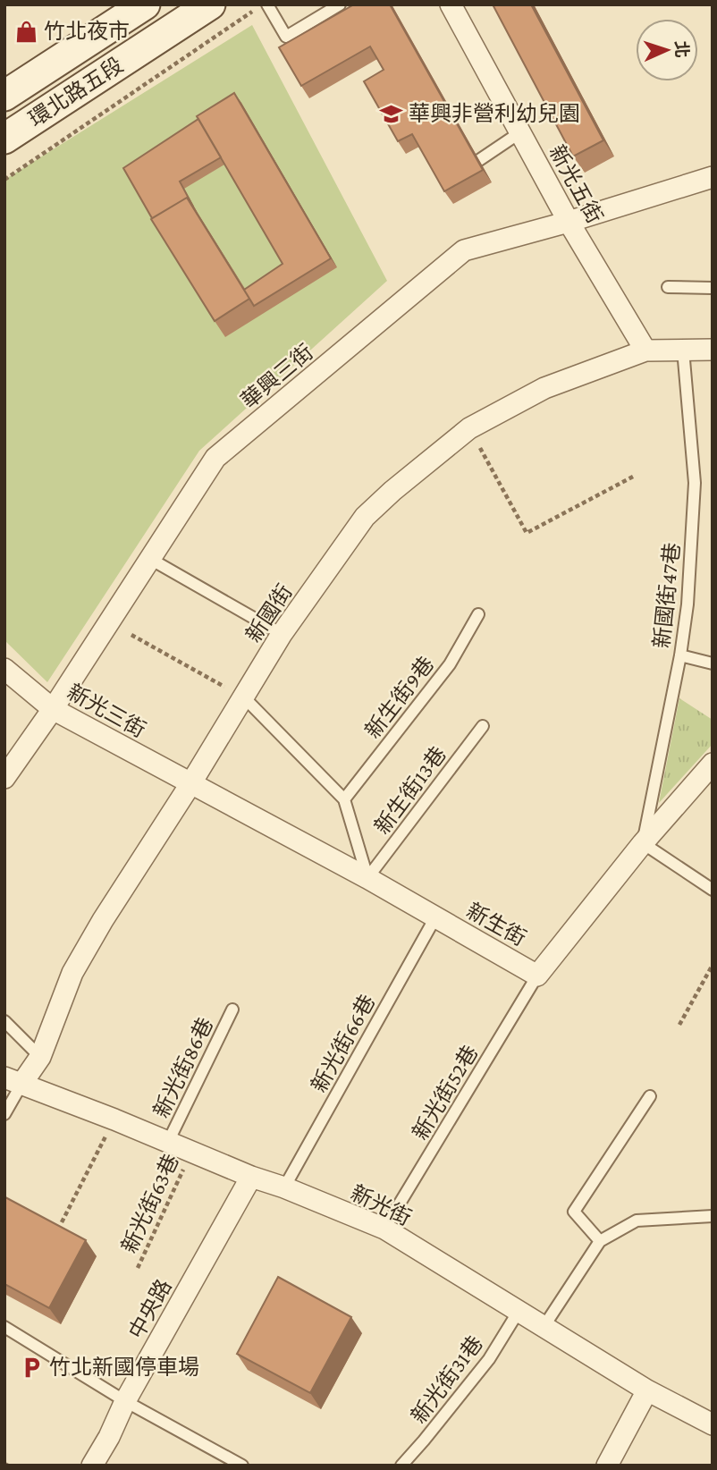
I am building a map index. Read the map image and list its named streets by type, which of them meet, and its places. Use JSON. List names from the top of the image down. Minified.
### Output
{"streets":{"street":["環北路五段","新光五街","華興三街","新國街","新光三街","新生街","新光街","中央路"],"lane":["新國街47巷","新生街9巷","新生街13巷","新光街66巷","新光街86巷","新光街52巷","新光街31巷"],"path":["新光街63巷"]},"crossings":[["新光五街","華興三街"],["新光五街","新國街"],["華興三街","新光三街"],["新國街47巷","新國街"],["新國街47巷","新生街"],["新國街","新光三街"],["新國街","新生街"],["新國街","新光街"],["新光三街","新生街"],["新生街13巷","新生街"],["新生街","新光街66巷"],["新生街","新光街52巷"],["新光街66巷","新光街"],["新光街86巷","新光街"],["新光街52巷","新光街"],["新光街63巷","新光街"],["新光街","中央路"],["新光街","新光街31巷"]],"places":{"shop":["竹北夜市"],"school or university":["華興非營利幼兒園"],"parking":["竹北新國停車場"]},"north":"right"}
